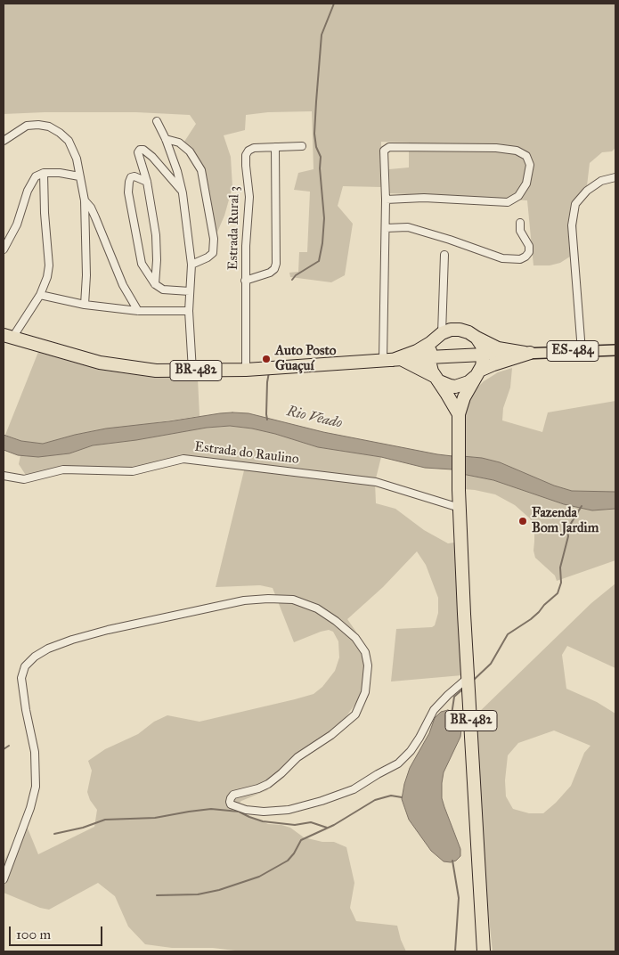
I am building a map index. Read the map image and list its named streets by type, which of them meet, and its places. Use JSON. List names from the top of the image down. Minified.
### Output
{"streets":{"highway":["ES-484","BR-482"],"street":["Estrada Rural 3","Estrada do Raulino"]},"crossings":[["Estrada Rural 3","BR-482"],["ES-484","BR-482"],["BR-482","Estrada do Raulino"]],"water":["Rio Veado"],"places":["Auto Posto Guaçuí","Fazenda Bom Jardim"],"scale_bar":"100 m"}
